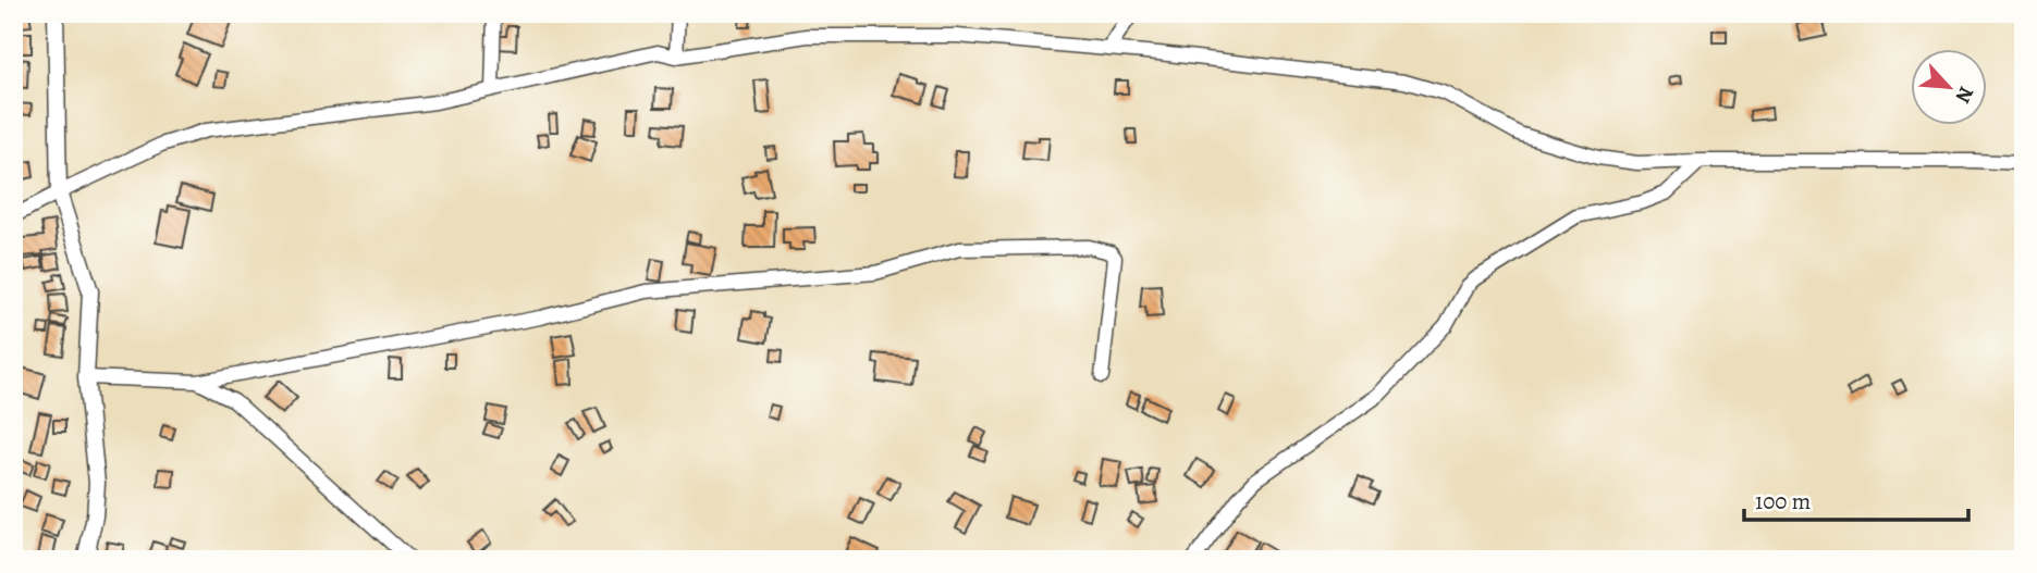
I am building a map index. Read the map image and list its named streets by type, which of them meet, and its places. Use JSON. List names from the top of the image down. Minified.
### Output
{"scale_bar":"100 m","north":"bottom right"}
